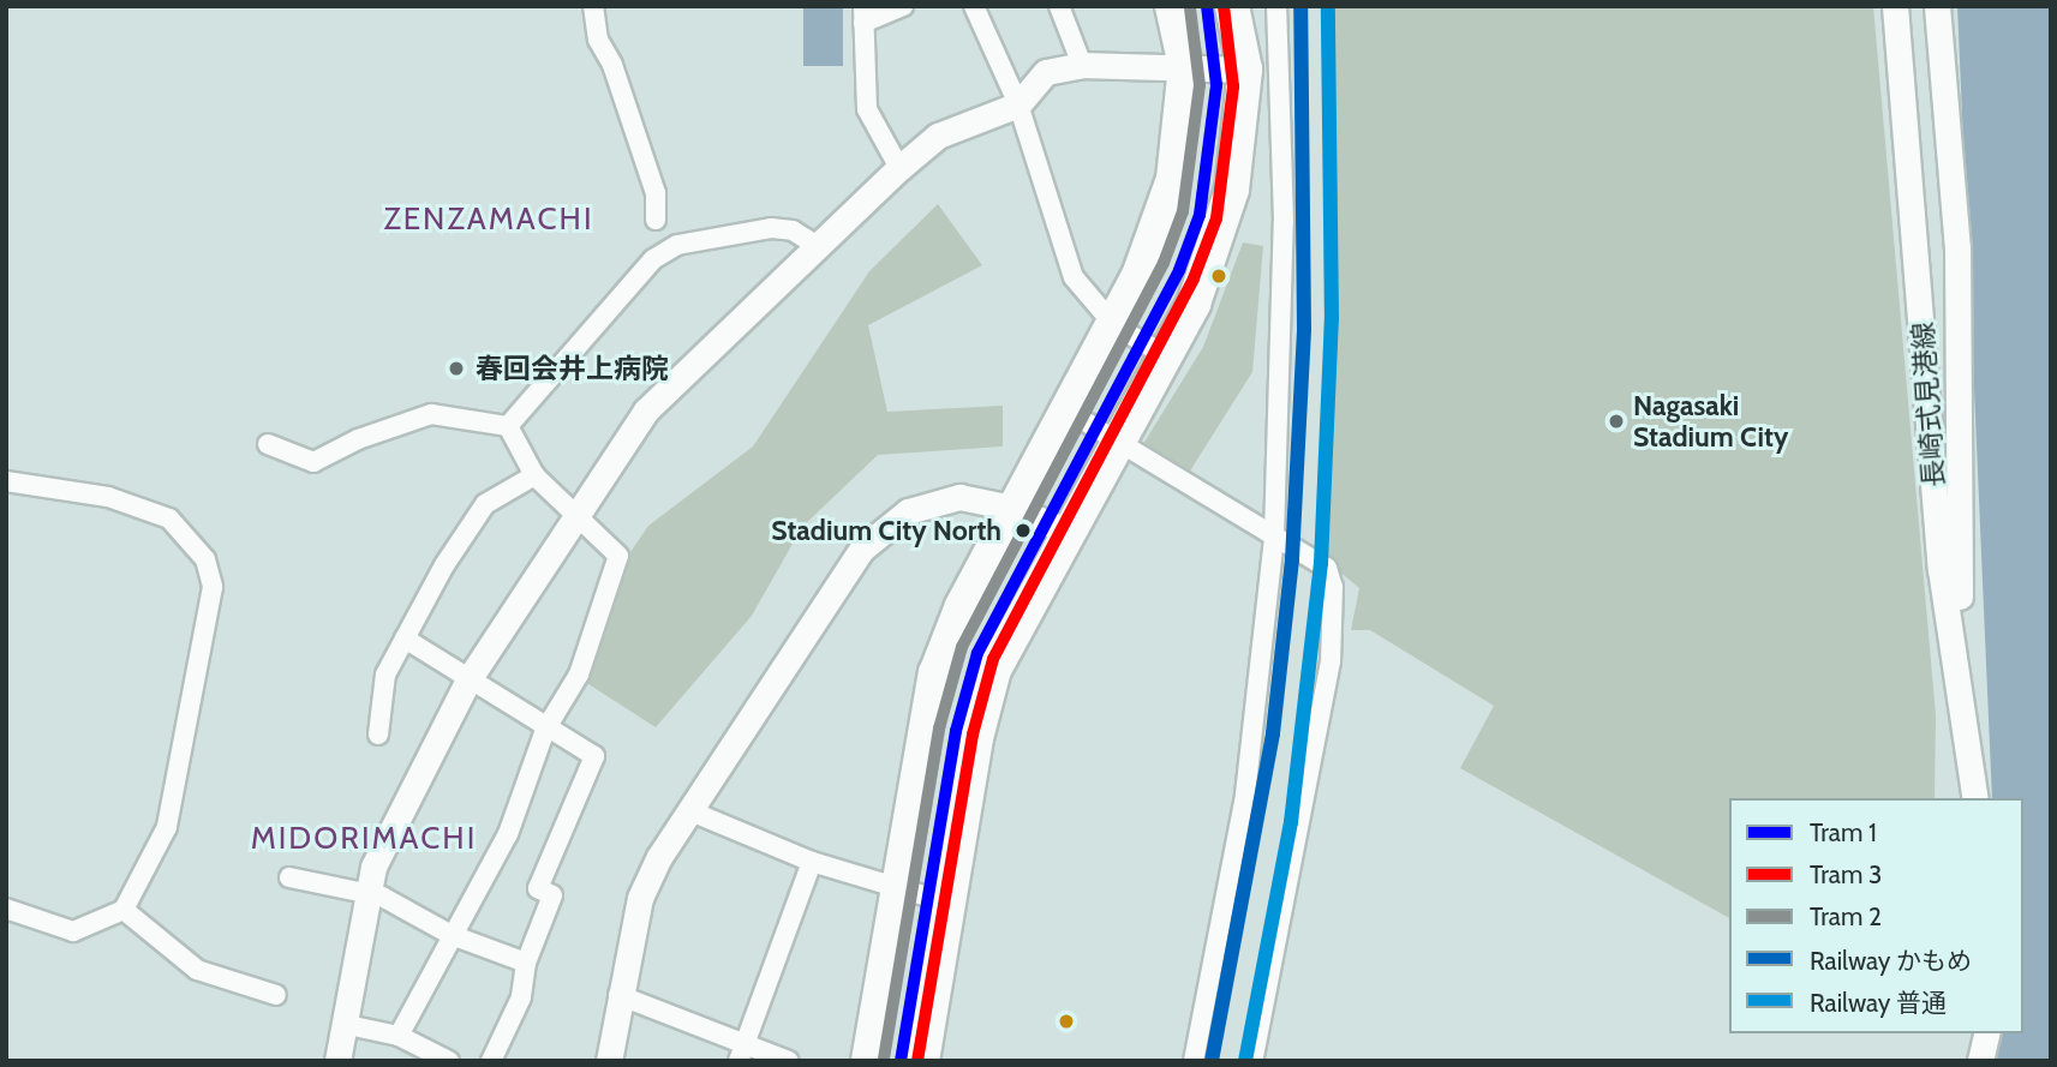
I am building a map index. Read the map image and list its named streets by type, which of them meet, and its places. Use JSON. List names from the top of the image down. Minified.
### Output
{"streets":{"street":["長崎式見港線"]},"districts":["ZENZAMACHI","MIDORIMACHI"],"places":["春回会井上病院","Nagasaki Stadium City","Stadium City North"],"lines":["tram line 1","tram line 3","rail line かもめ","rail line 普通","tram line 2"],"legend":["Tram 1","Tram 3","Tram 2","Railway かもめ","Railway 普通"]}
